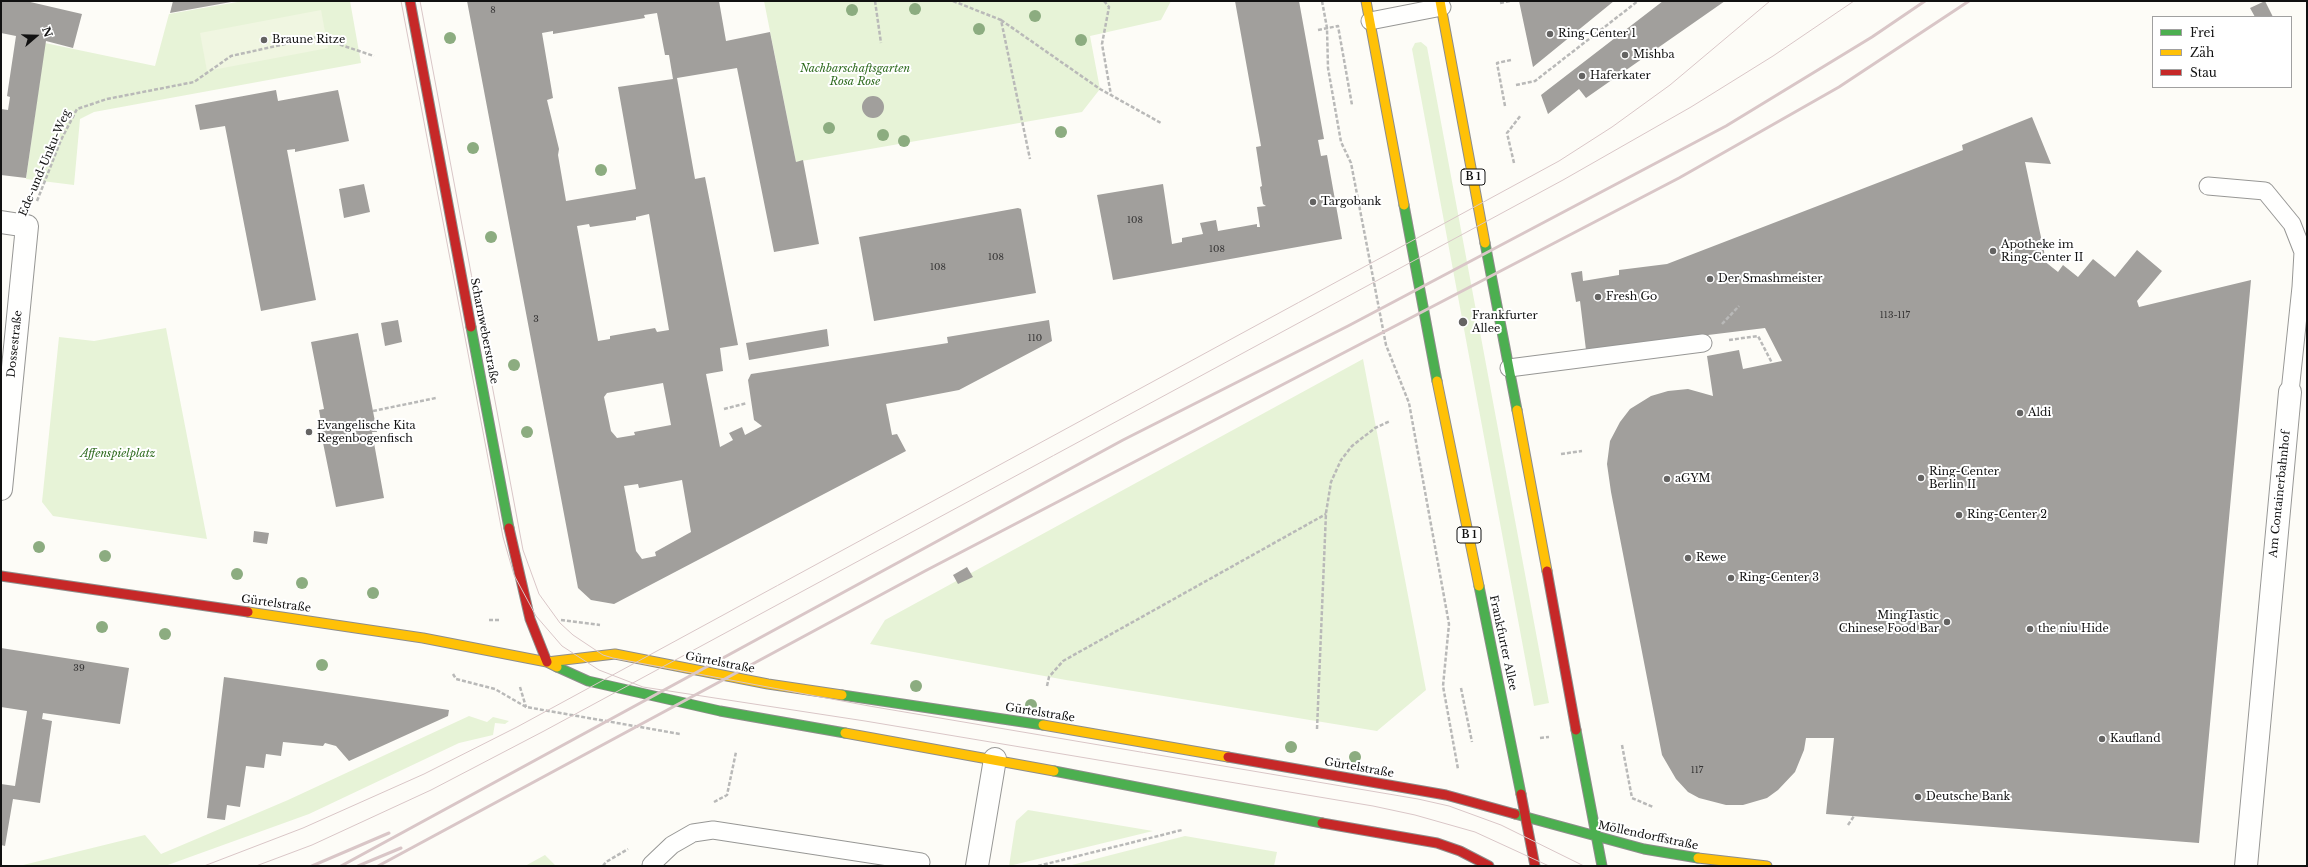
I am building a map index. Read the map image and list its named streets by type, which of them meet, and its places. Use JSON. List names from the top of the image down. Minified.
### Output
{"streets":{"main road":["B 1","Scharnweberstraße","Gürtelstraße","Frankfurter Allee","Möllendorffstraße"],"street":["Dossestraße","Am Containerbahnhof"],"path":["Ede-und-Unku-Weg"]},"crossings":[["Ede-und-Unku-Weg","Dossestraße"],["B 1","Möllendorffstraße"],["Scharnweberstraße","Gürtelstraße"],["Gürtelstraße","Frankfurter Allee"],["Gürtelstraße","Möllendorffstraße"],["Frankfurter Allee","Möllendorffstraße"]],"parks":["Nachbarschaftsgarten Rosa Rose","Affenspielplatz"],"places":["Ring-Center 1","Braune Ritze","Mishba","Haferkater","Targobank","Apotheke im Ring-Center II","Der Smashmeister","Fresh Go","Frankfurter Allee","Aldi","Evangelische Kita Regenbogenfisch","Ring-Center Berlin II","aGYM","Ring-Center 2","Rewe","Ring-Center 3","MingTastic Chinese Food Bar","the niu Hide","Kaufland","Deutsche Bank"],"house_numbers":["8","108","108","108","108","113-117","3","110","39","117"],"legend":["Frei","Zäh","Stau"],"north":"right"}
